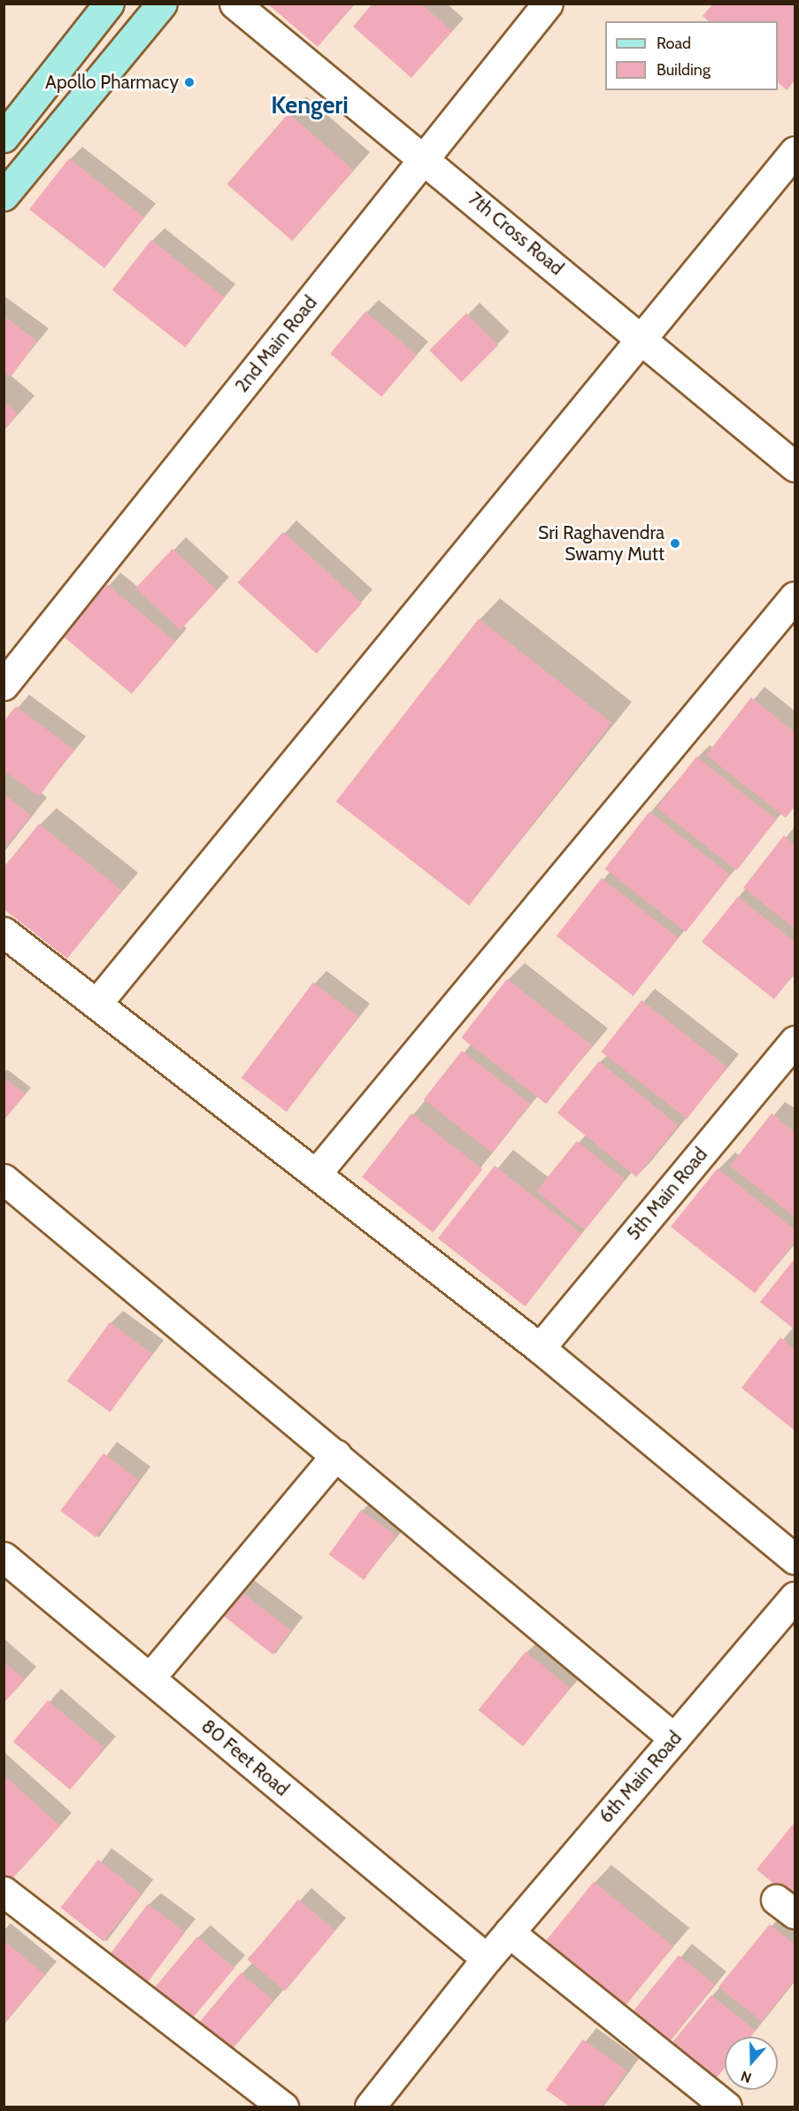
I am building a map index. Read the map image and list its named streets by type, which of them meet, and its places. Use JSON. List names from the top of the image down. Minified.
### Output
{"streets":{"street":["7th Cross Road","2nd Main Road","5th Main Road","80 Feet Road","6th Main Road"]},"crossings":[["7th Cross Road","2nd Main Road"],["80 Feet Road","6th Main Road"]],"districts":["Kengeri"],"places":["Apollo Pharmacy","Sri Raghavendra Swamy Mutt"],"legend":["Road","Building"],"north":"bottom"}
